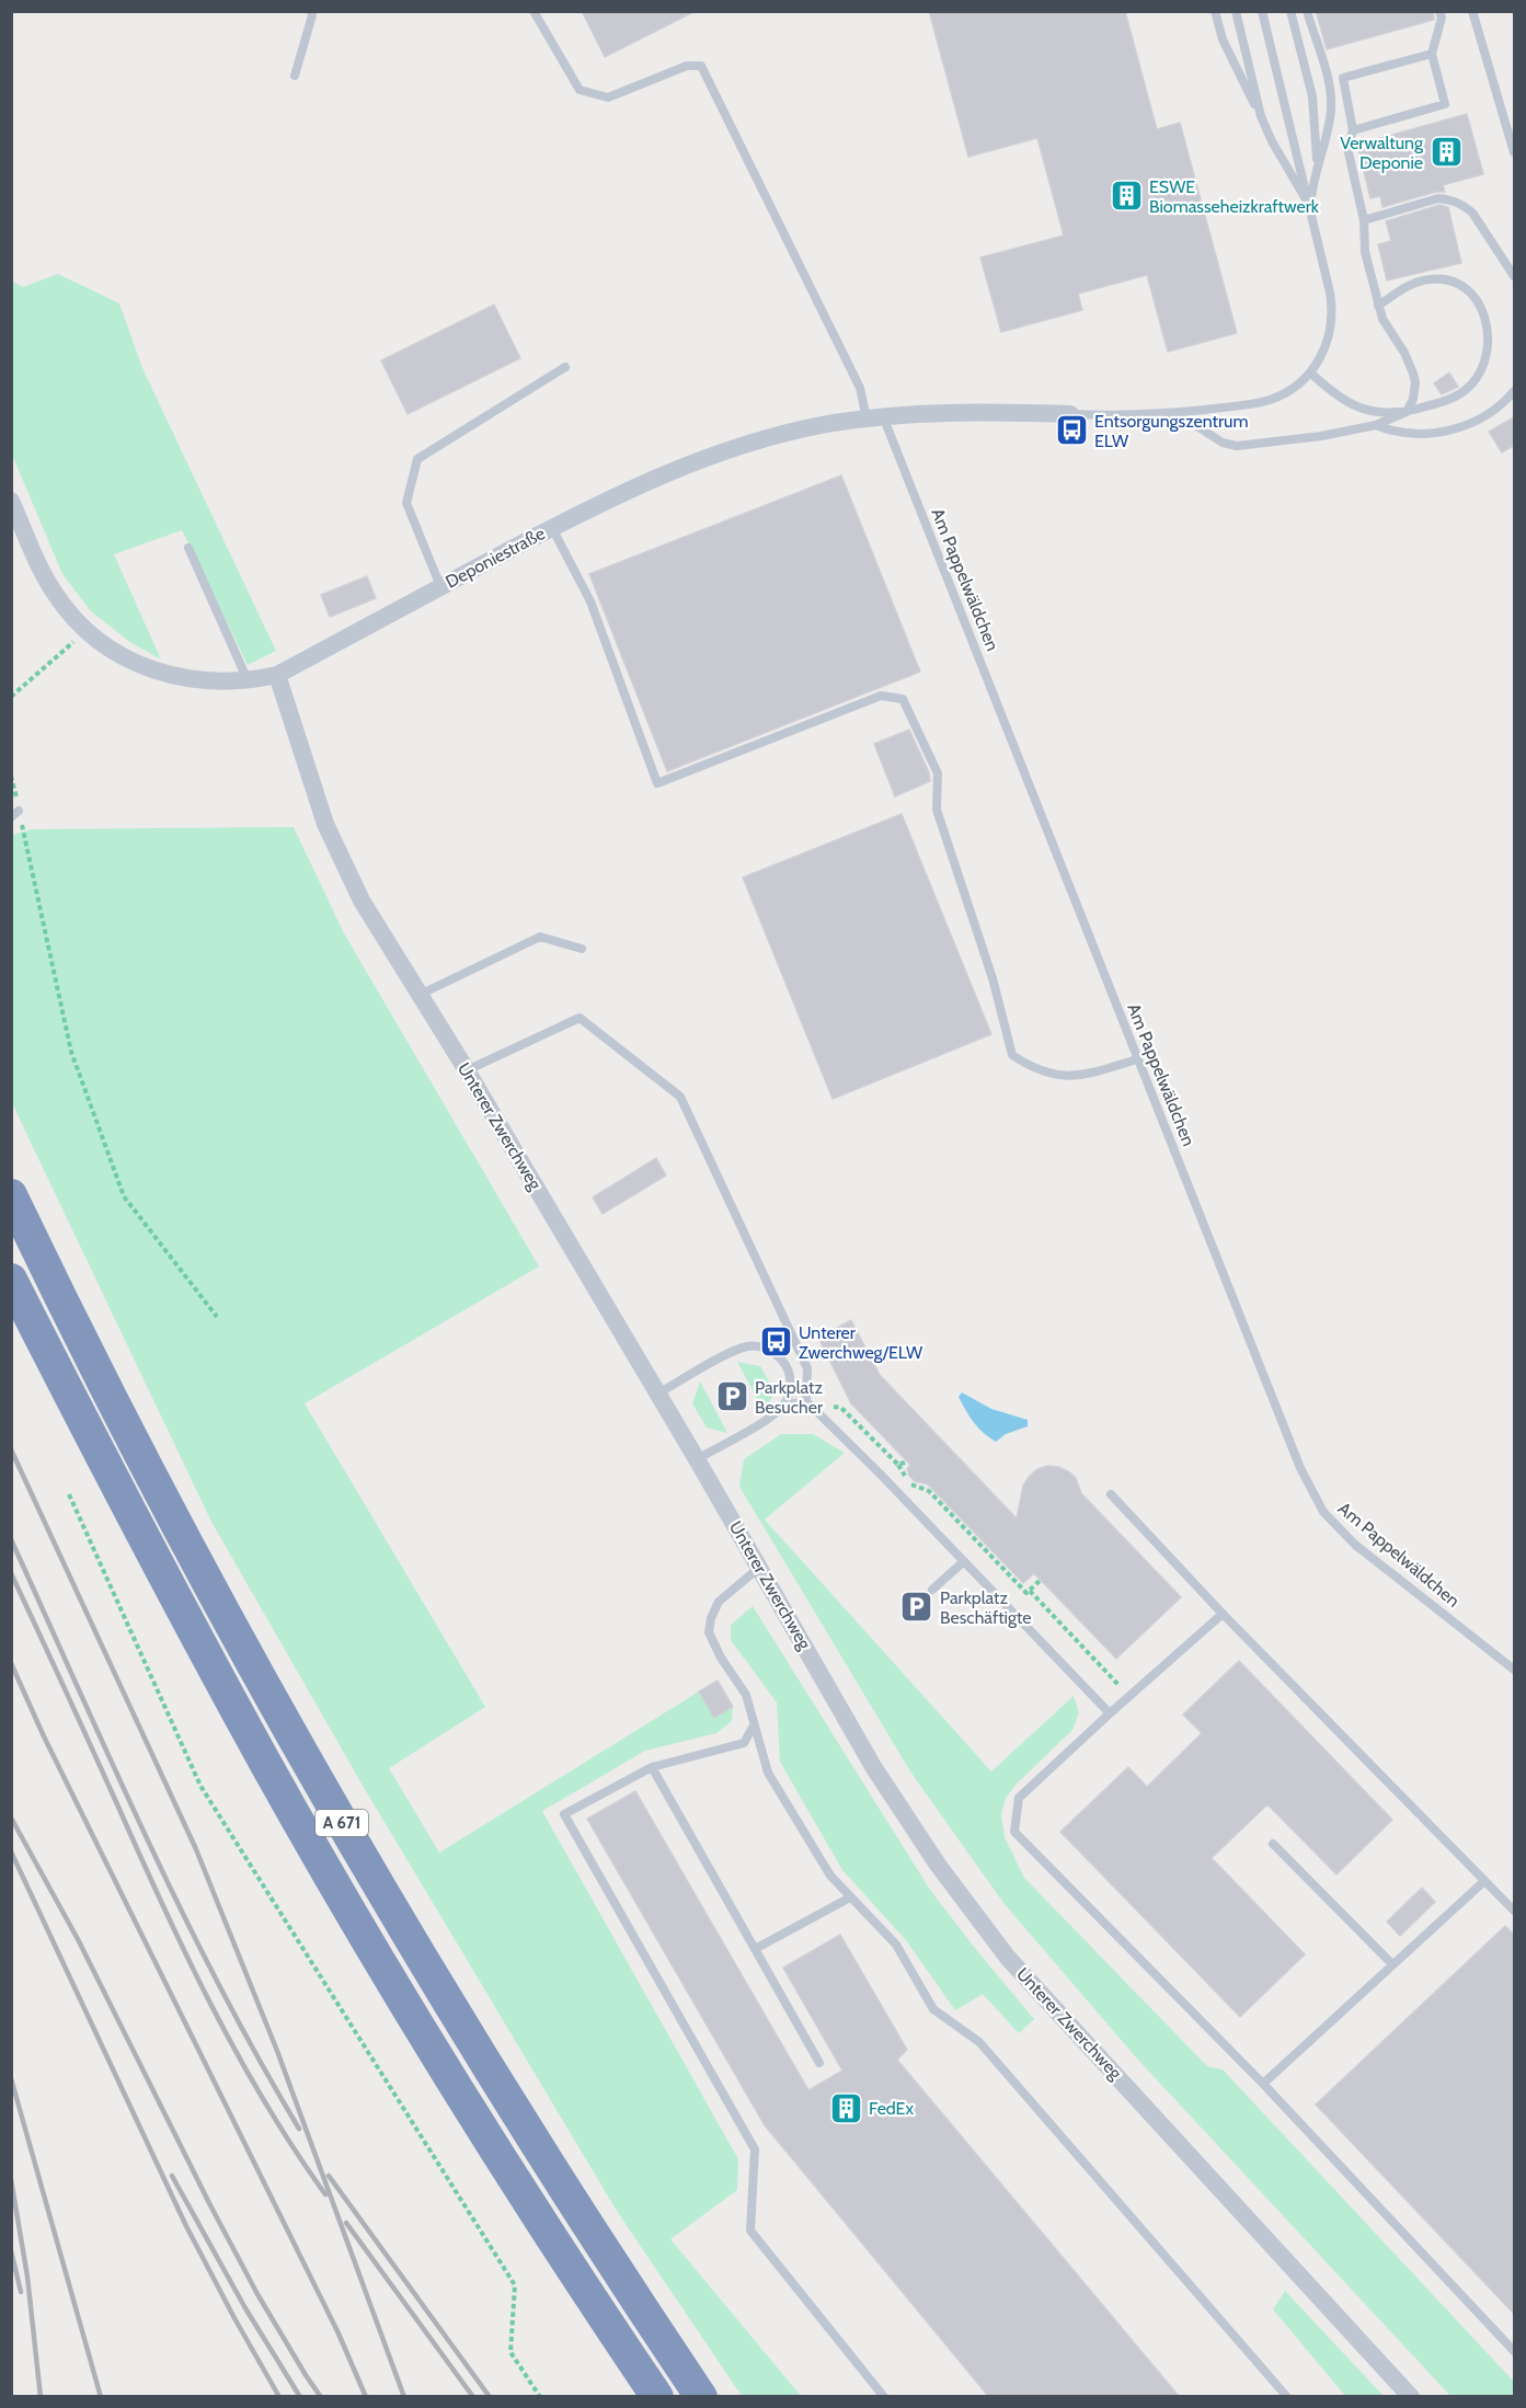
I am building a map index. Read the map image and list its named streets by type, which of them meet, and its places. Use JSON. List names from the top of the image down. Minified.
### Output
{"streets":{"highway":["A 671"],"street":["Deponiestraße","Unterer Zwerchweg"],"lane":["Am Pappelwäldchen"]},"crossings":[["Deponiestraße","Am Pappelwäldchen"],["Deponiestraße","Unterer Zwerchweg"]],"places":{"building":["Verwaltung Deponie","ESWE Biomasseheizkraftwerk","FedEx"],"bus stop":["Entsorgungszentrum ELW","Unterer Zwerchweg/ELW"],"parking":["Parkplatz Besucher","Parkplatz Beschäftigte"]}}
